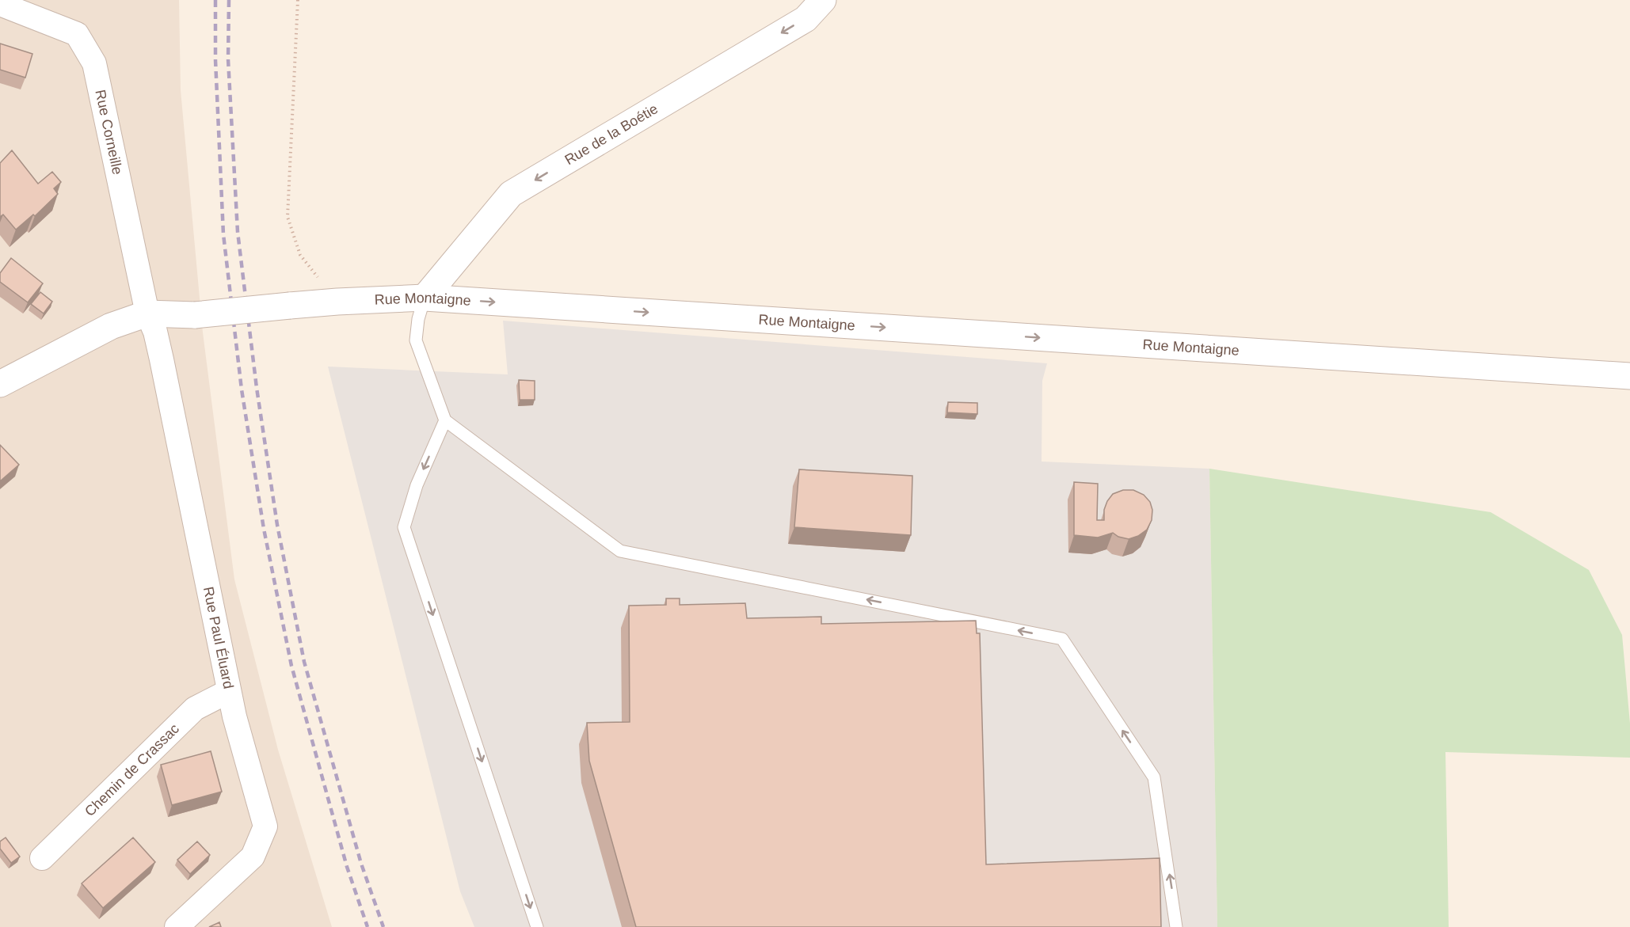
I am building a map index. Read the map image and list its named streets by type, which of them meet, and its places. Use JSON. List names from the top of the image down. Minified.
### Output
{"streets":{"street":["Rue Corneille","Rue de la Boétie","Rue Montaigne","Rue Paul Éluard","Chemin de Crassac"]},"crossings":[["Rue Corneille","Rue Montaigne"],["Rue Corneille","Rue Paul Éluard"],["Rue de la Boétie","Rue Montaigne"],["Rue Montaigne","Rue Paul Éluard"],["Rue Paul Éluard","Chemin de Crassac"]],"one_way":["Rue de la Boétie","Rue Montaigne"]}
